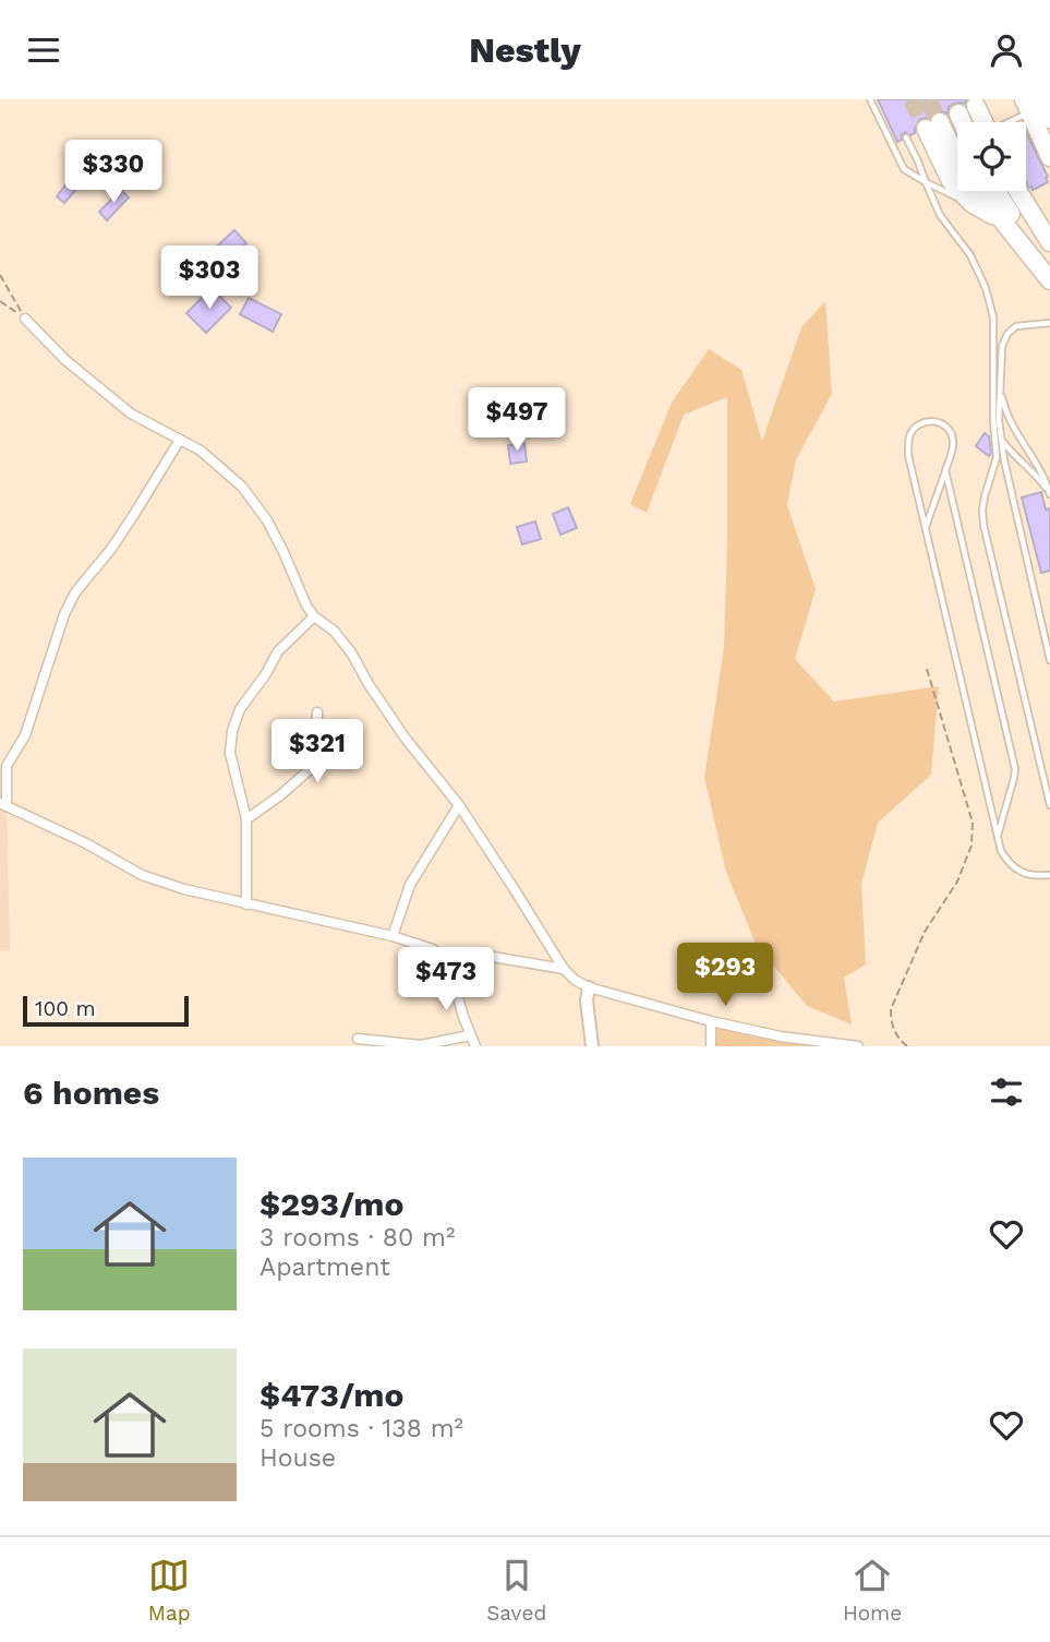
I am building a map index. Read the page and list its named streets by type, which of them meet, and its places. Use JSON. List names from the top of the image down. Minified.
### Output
{"scale_bar":"100 m","page":{"header":"Nestly","price":["$330","$303","$497","$321","$293","$473"],"scale":"100 m","heading":"6 homes","list":[{"name":"$293/mo","note":"3 rooms · 80 m² · Apartment"},{"name":"$473/mo","note":"5 rooms · 138 m² · House"}],"tabs":["Map","Saved","Home"]}}
